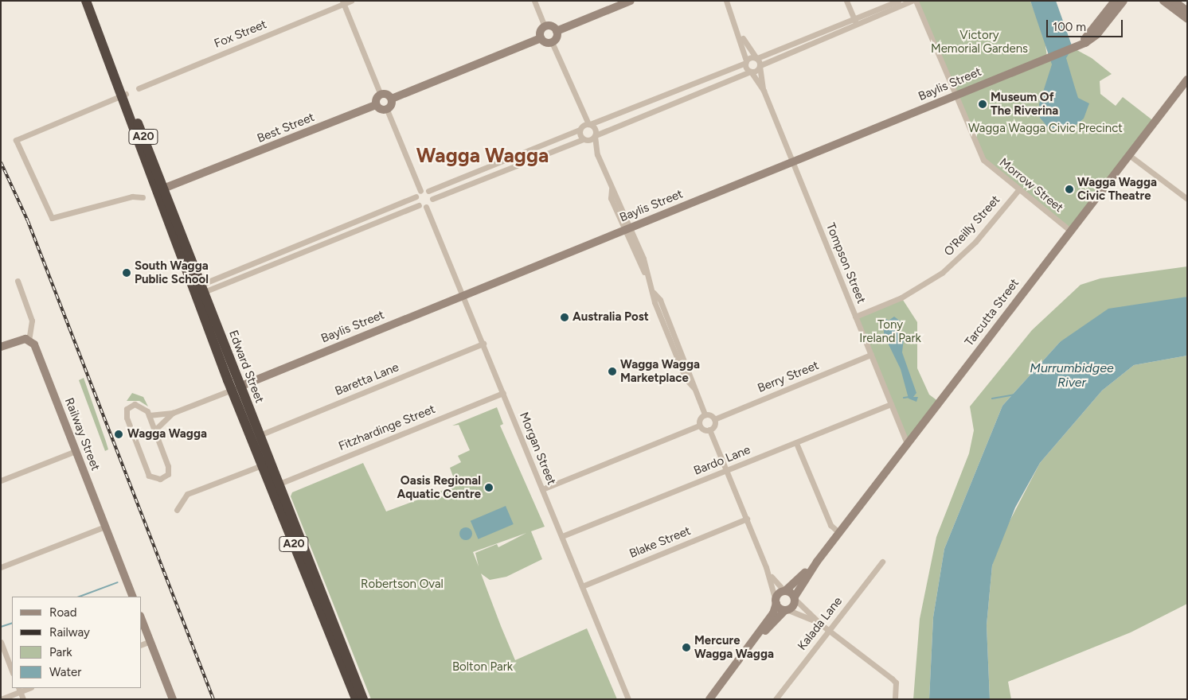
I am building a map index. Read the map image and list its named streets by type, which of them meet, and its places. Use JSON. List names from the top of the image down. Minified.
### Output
{"streets":{"highway":["A20","Edward Street"],"street":["Fox Street","Baylis Street","Best Street","Morrow Street","O'Reilly Street","Tompson Street","Tarcutta Street","Berry Street","Baretta Lane","Fitzhardinge Street","Railway Street","Morgan Street","Bardo Lane","Blake Street","Kalada Lane"]},"crossings":[["Baylis Street","Morrow Street"],["Baylis Street","Tompson Street"],["Baylis Street","Edward Street"],["Baylis Street","Morgan Street"],["Best Street","Edward Street"],["Morrow Street","O'Reilly Street"],["Morrow Street","Tarcutta Street"],["O'Reilly Street","Tompson Street"],["Tompson Street","Tarcutta Street"],["Tompson Street","Berry Street"],["Tompson Street","Bardo Lane"],["Edward Street","Baretta Lane"],["Edward Street","Fitzhardinge Street"],["Baretta Lane","Morgan Street"],["Fitzhardinge Street","Morgan Street"],["Morgan Street","Bardo Lane"],["Morgan Street","Blake Street"]],"districts":["Wagga Wagga"],"water":["Murrumbidgee River"],"parks":["Victory Memorial Gardens","Wagga Wagga Civic Precinct","Tony Ireland Park","Robertson Oval","Bolton Park"],"places":["Museum Of The Riverina","Wagga Wagga Civic Theatre","South Wagga Public School","Australia Post","Wagga Wagga Marketplace","Wagga Wagga","Oasis Regional Aquatic Centre","Mercure Wagga Wagga"],"legend":["Road","Railway","Park","Water"],"scale_bar":"100 m"}
